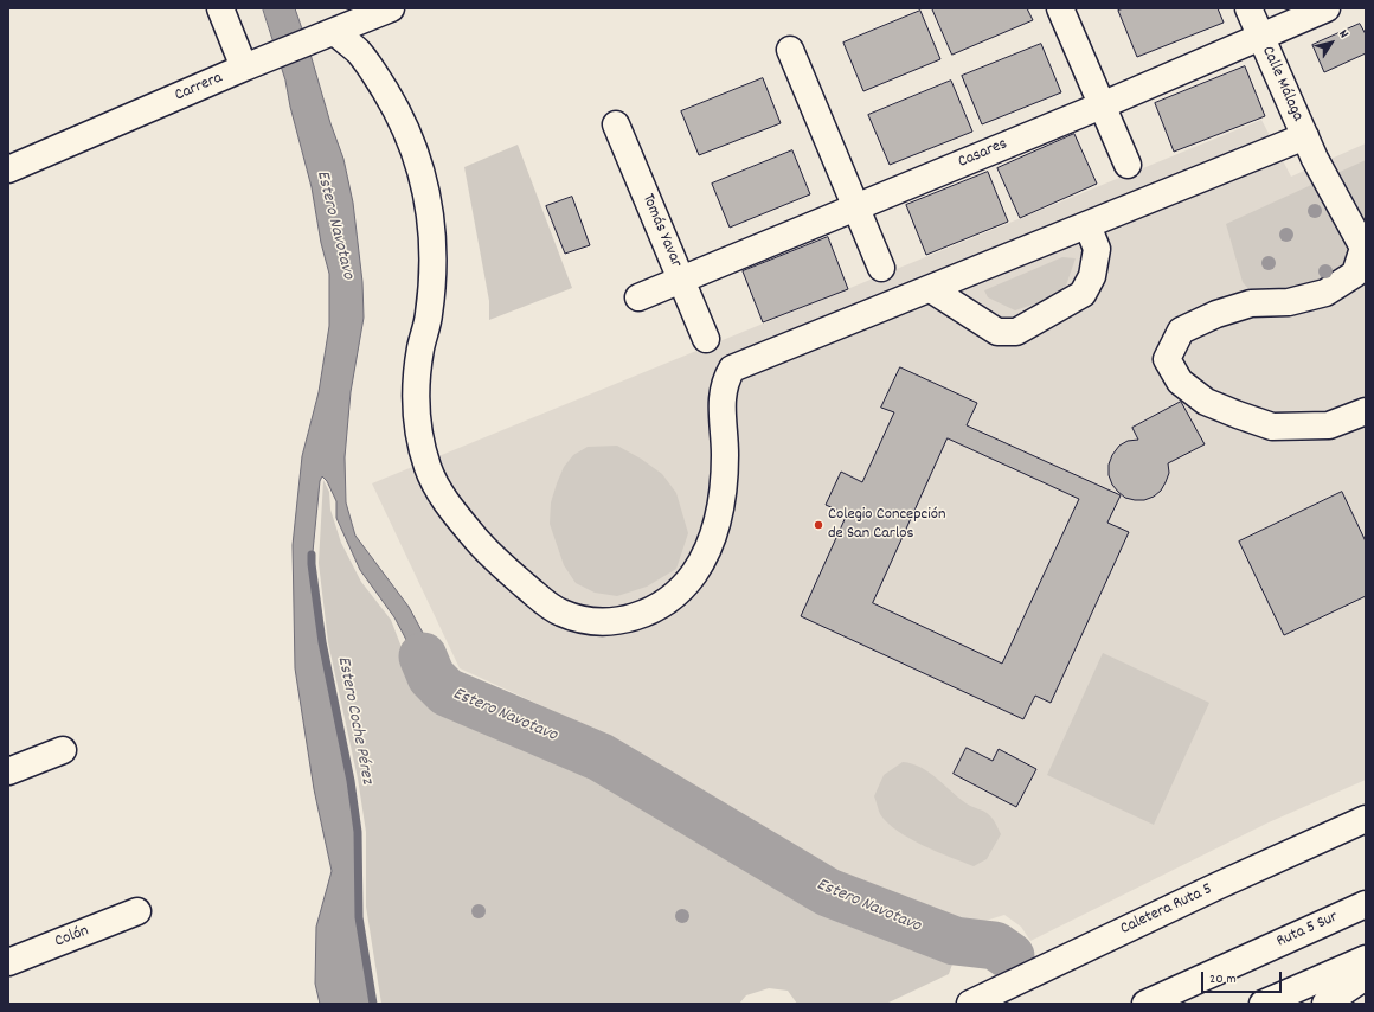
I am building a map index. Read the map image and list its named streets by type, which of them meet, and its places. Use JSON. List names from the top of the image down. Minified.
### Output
{"streets":{"main road":["Calle Málaga","Carrera","Casares","Tomás Yavar","Caletera Ruta 5","Ruta 5 Sur","Colón"]},"crossings":[["Calle Málaga","Casares"],["Casares","Tomás Yavar"]],"water":["Estero Navotavo","Estero Coche Pérez"],"places":["Colegio Concepción de San Carlos"],"scale_bar":"20 m","north":"top right"}
